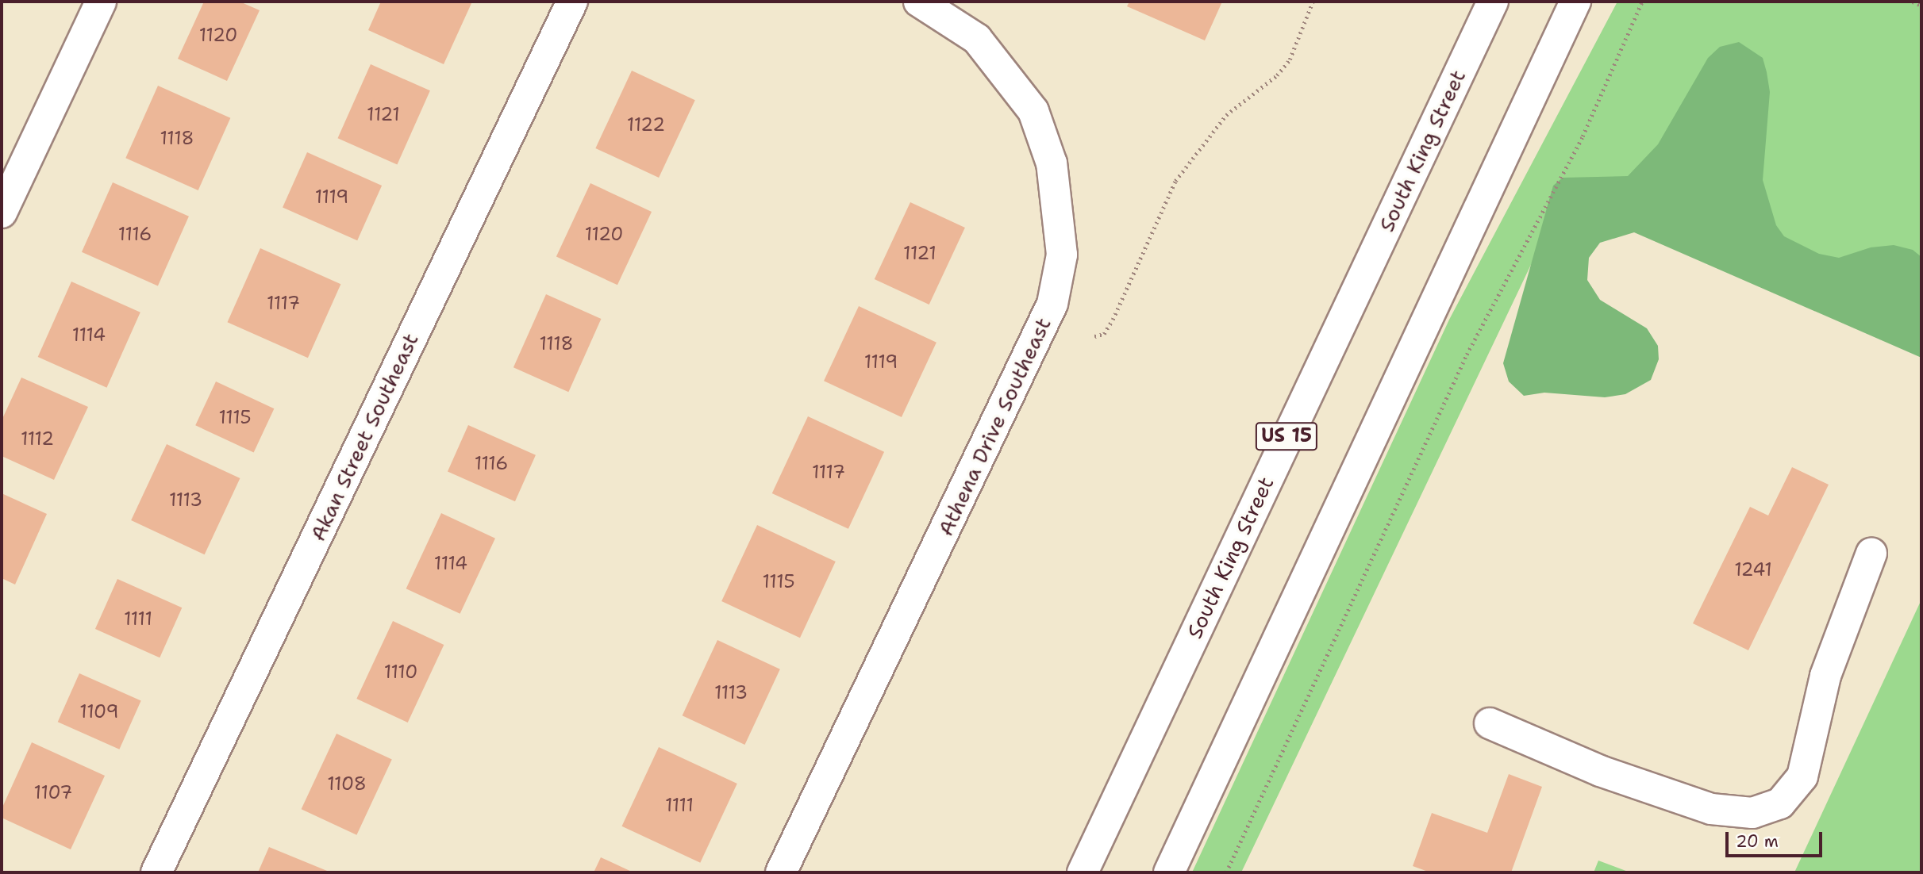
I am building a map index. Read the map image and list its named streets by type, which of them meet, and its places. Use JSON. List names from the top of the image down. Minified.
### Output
{"streets":{"main road":["South King Street","Athena Drive Southeast","US 15","Akan Street Southeast"]},"house_numbers":["1120","1121","1122","1118","1119","1116","1120","1121","1117","1114","1118","1119","1115","1112","1116","1117","1113","1114","1241","1115","1111","1110","1113","1109","1108","1107","1111"],"scale_bar":"20 m"}
